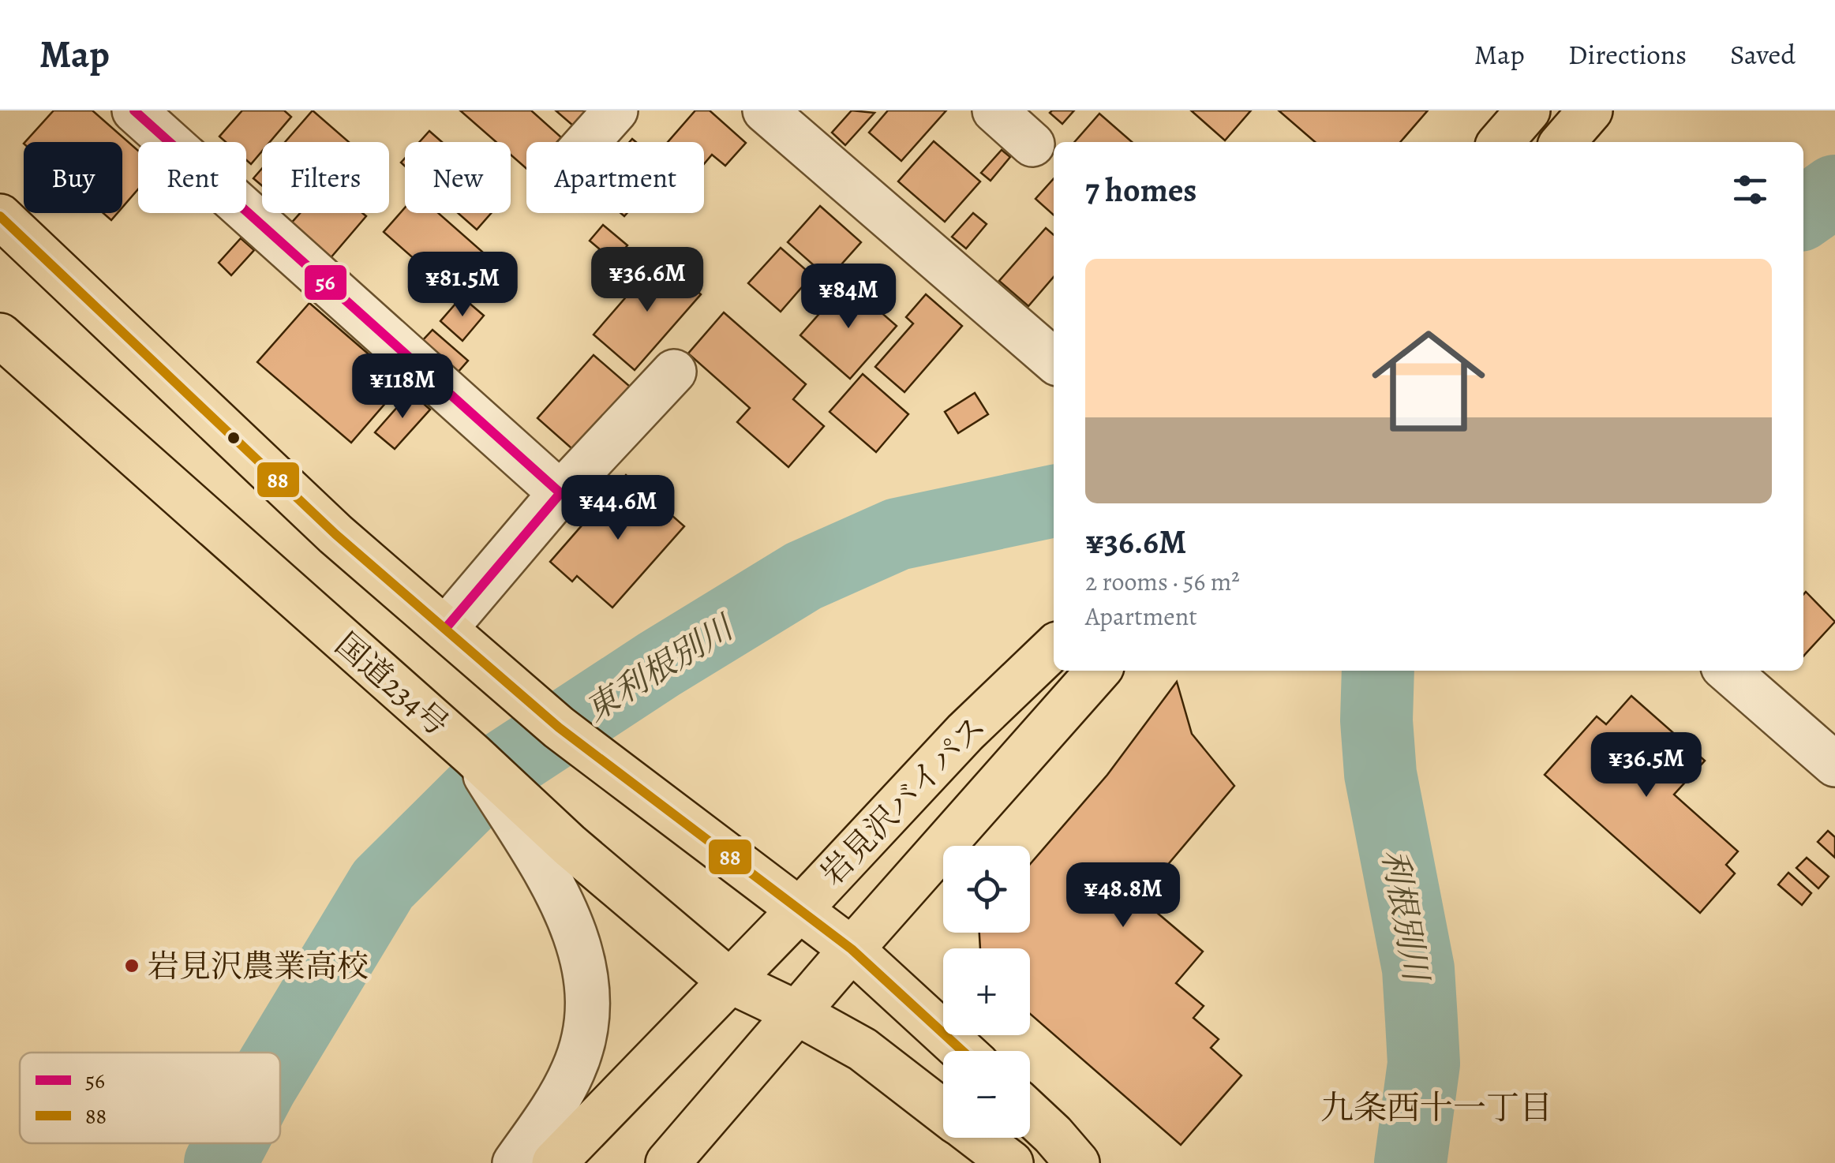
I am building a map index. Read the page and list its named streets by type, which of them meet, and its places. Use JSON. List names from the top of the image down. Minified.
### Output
{"streets":{"main road":["国道234号","岩見沢バイパス"]},"crossings":[["国道234号","岩見沢バイパス"]],"districts":["九条西十一丁目"],"water":["東利根別川","利根別川"],"places":["岩見沢農業高校"],"lines":["transit line 56","transit line 88"],"legend":["56","88"],"page":{"header":"Map","nav":["Map","Directions","Saved"],"chip":["Buy","Rent","Filters","New","Apartment"],"heading":"7 homes","list":[{"name":"¥36.6M","note":"2 rooms · 56 m² · Apartment"}],"price":["¥36.6M","¥81.5M","¥84M","¥118M","¥44.6M","¥36.5M","¥48.8M"],"map_buttons":["+","−"]}}
